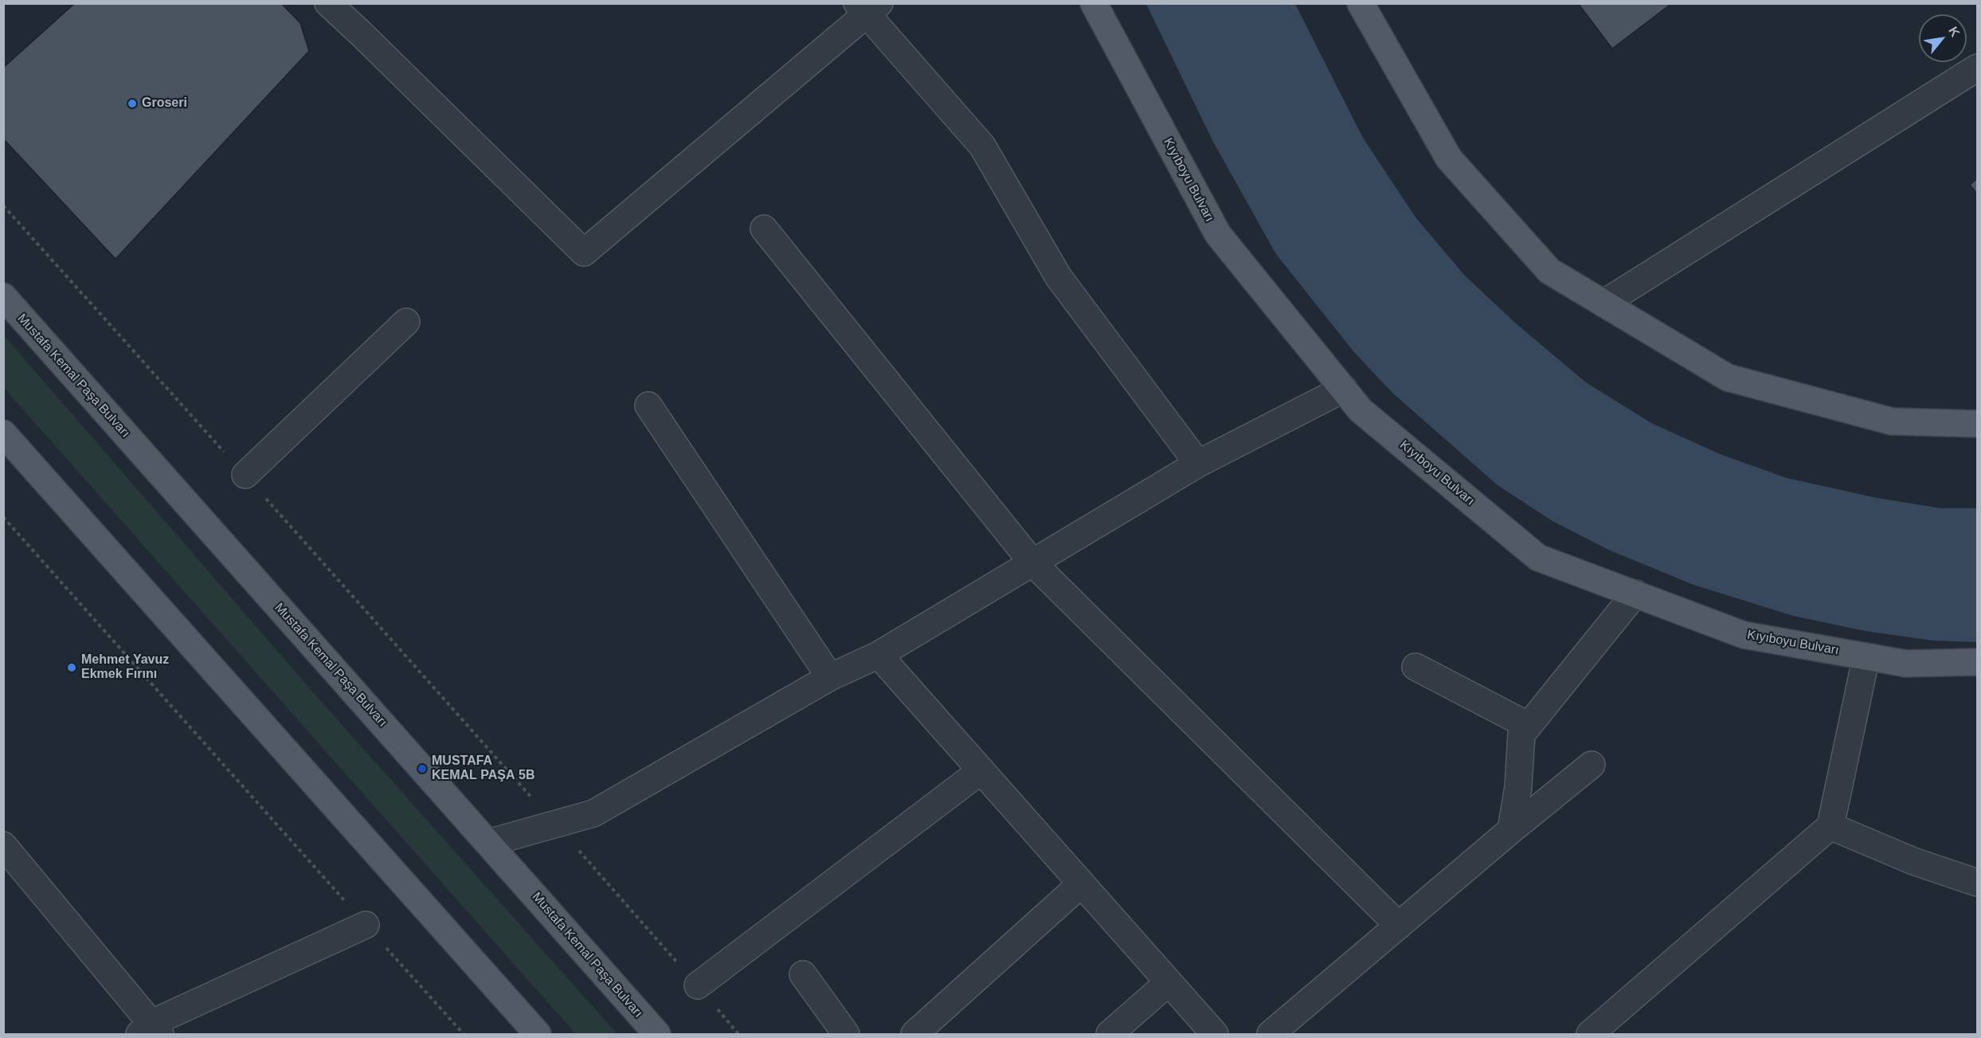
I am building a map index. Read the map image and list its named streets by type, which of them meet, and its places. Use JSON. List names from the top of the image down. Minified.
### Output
{"streets":{"main road":["Kıyıboyu Bulvarı","Mustafa Kemal Paşa Bulvarı"]},"places":["Groseri","Mehmet Yavuz Ekmek Fırını","MUSTAFA KEMAL PAŞA 5B"],"north":"top right"}
